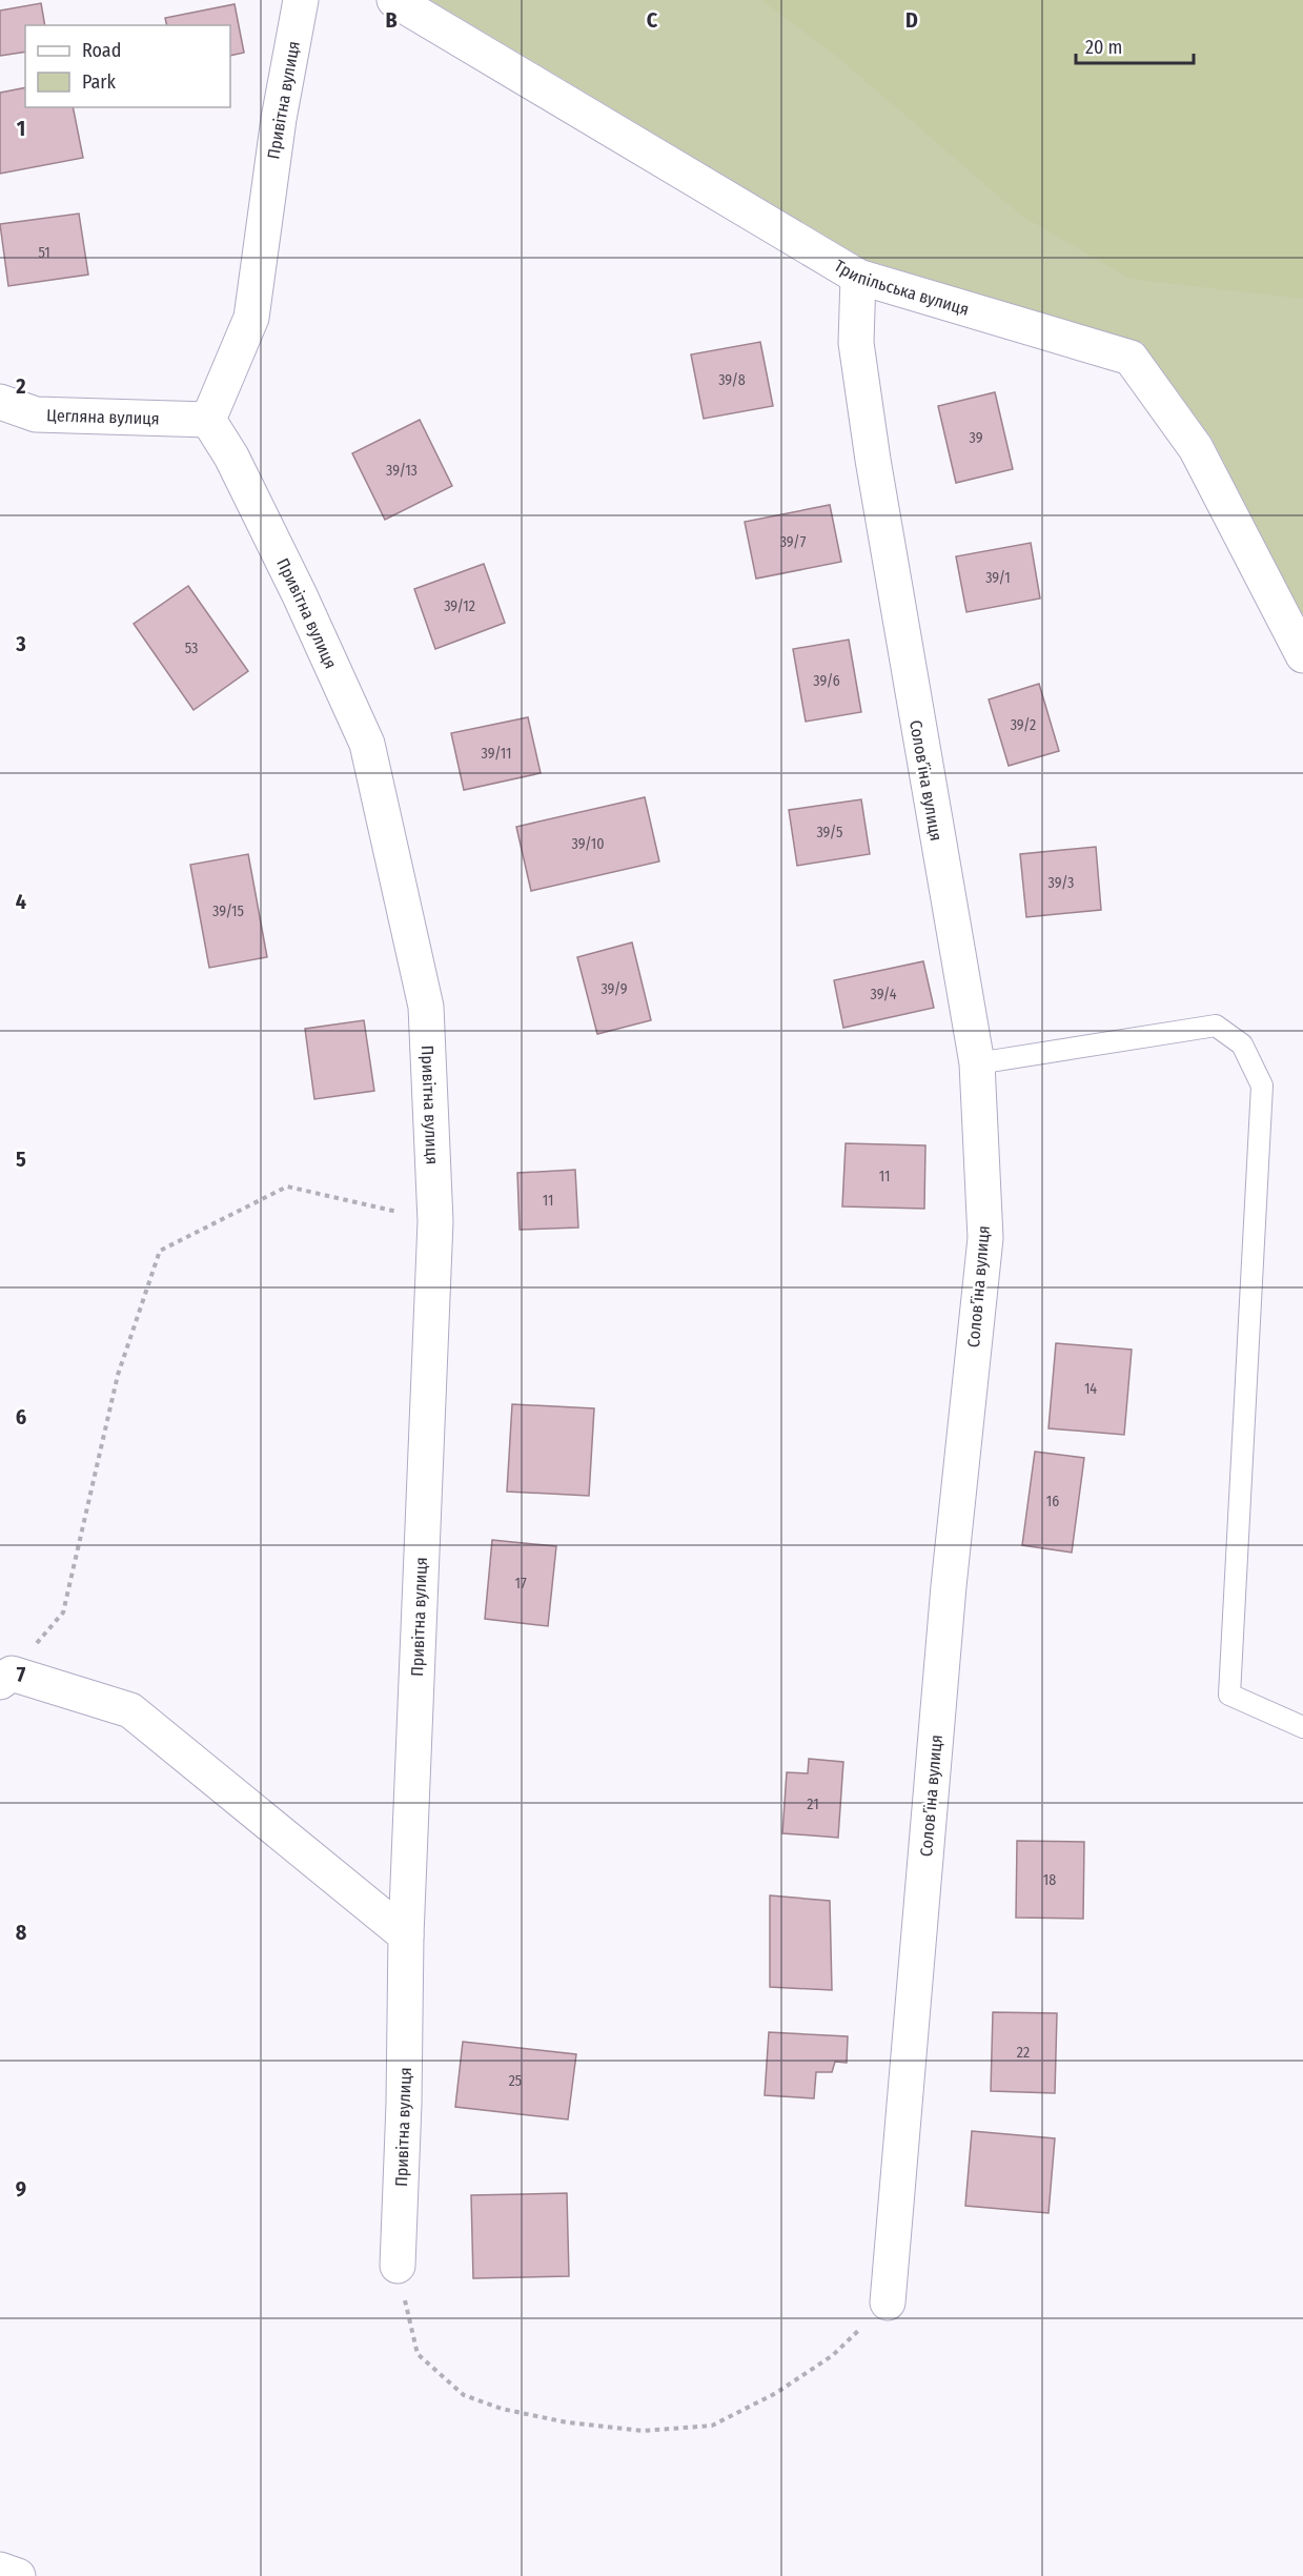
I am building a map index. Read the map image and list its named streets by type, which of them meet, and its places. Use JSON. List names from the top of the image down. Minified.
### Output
{"streets":{"street":["Привітна вулиця","Трипільська вулиця","Цегляна вулиця","Соловʼїна вулиця"]},"crossings":[["Привітна вулиця","Цегляна вулиця"],["Трипільська вулиця","Соловʼїна вулиця"]],"house_numbers":["51","39/8","39","39/13","39/7","39/1","39/12","53","39/6","39/2","39/11","39/5","39/10","39/3","39/15","39/9","39/4","11","11","14","16","17","21","18","22","25"],"legend":["Road","Park"],"scale_bar":"20 m","grid":{"columns":["B","C","D"],"rows":["1","2","3","4","5","6","7","8","9"]}}
